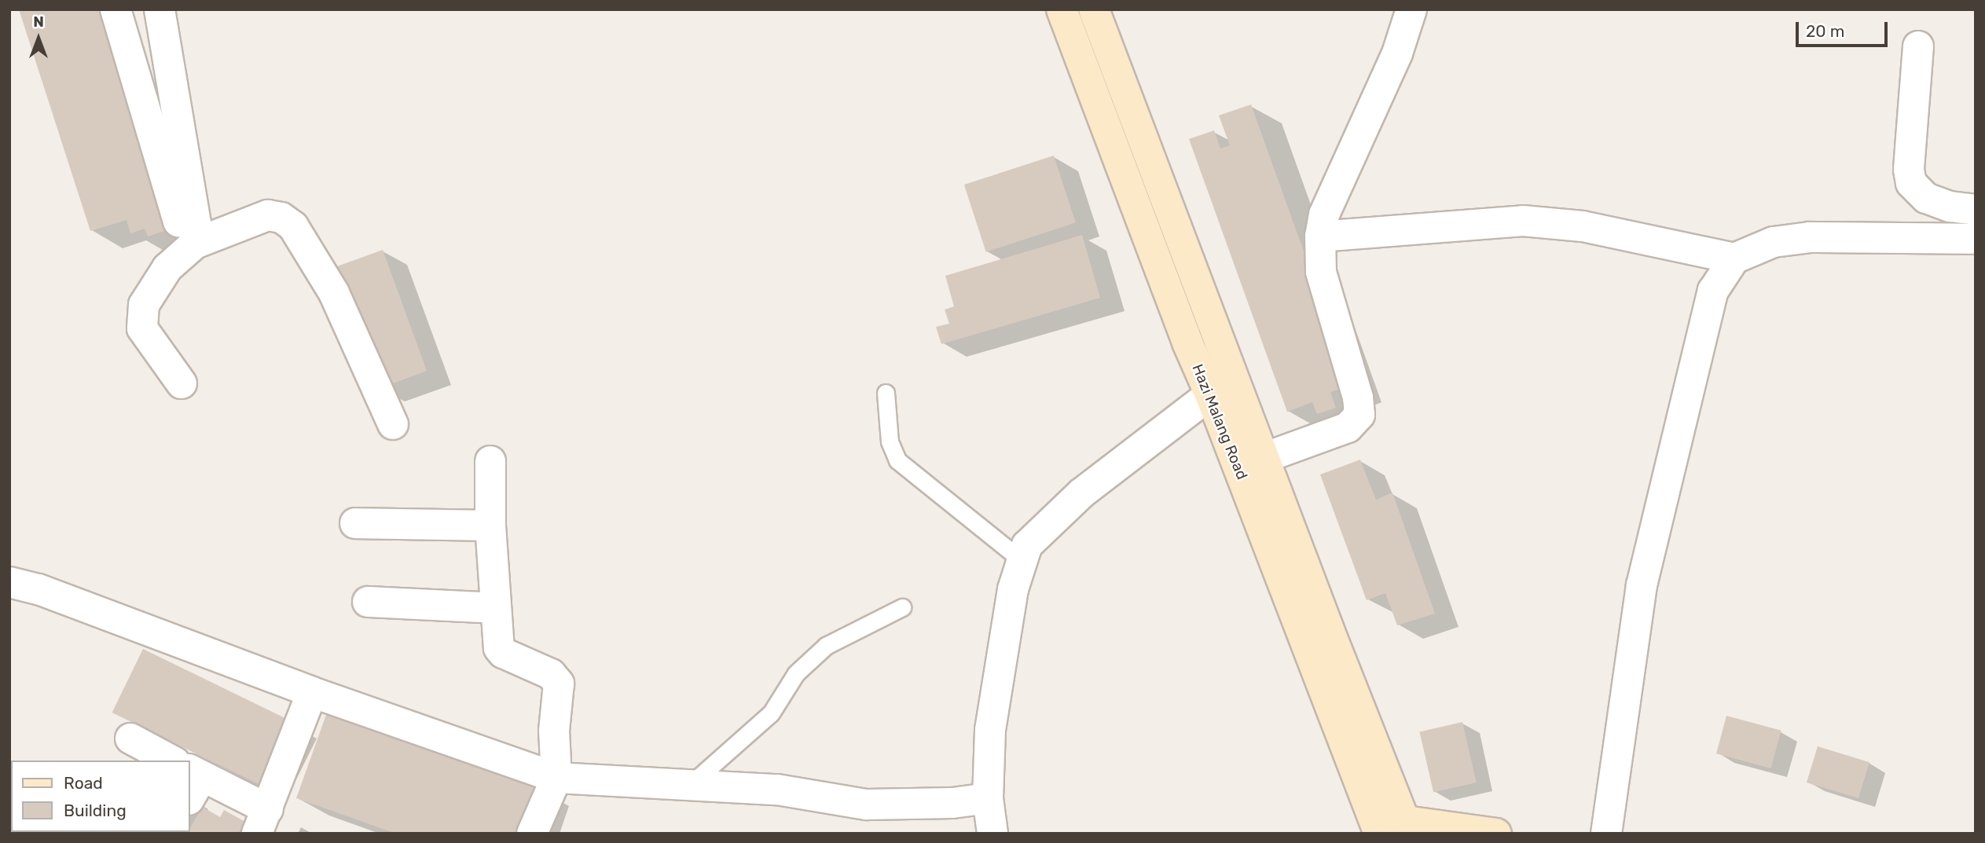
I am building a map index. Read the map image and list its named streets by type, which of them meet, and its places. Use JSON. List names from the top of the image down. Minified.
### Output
{"streets":{"main road":["Hazi Malang Road"]},"legend":["Road","Building"],"scale_bar":"20 m","north":"top"}
